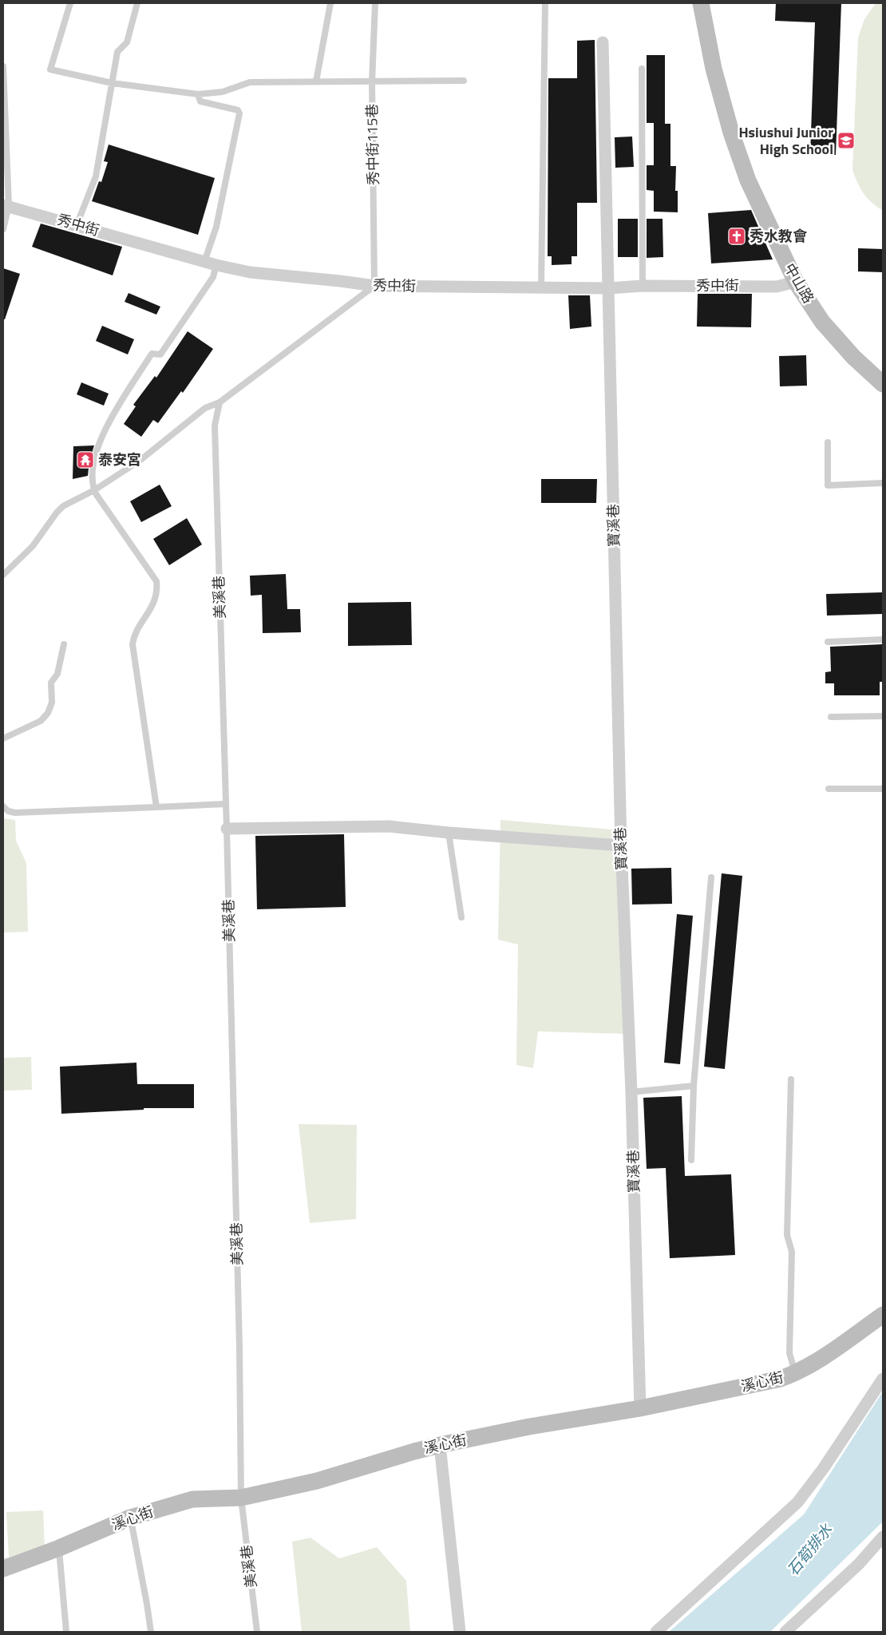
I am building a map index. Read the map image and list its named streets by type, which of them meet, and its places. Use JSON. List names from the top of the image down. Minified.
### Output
{"streets":{"street":["秀中街","中山路","寶溪巷","溪心街"],"lane":["秀中街115巷","美溪巷"]},"crossings":[["秀中街115巷","秀中街"],["秀中街","中山路"],["秀中街","寶溪巷"],["寶溪巷","溪心街"],["美溪巷","溪心街"]],"water":["石筍排水"],"places":{"school or university":["Hsiushui Junior High School"],"church":["秀水教會"],"temple":["泰安宮"]}}
